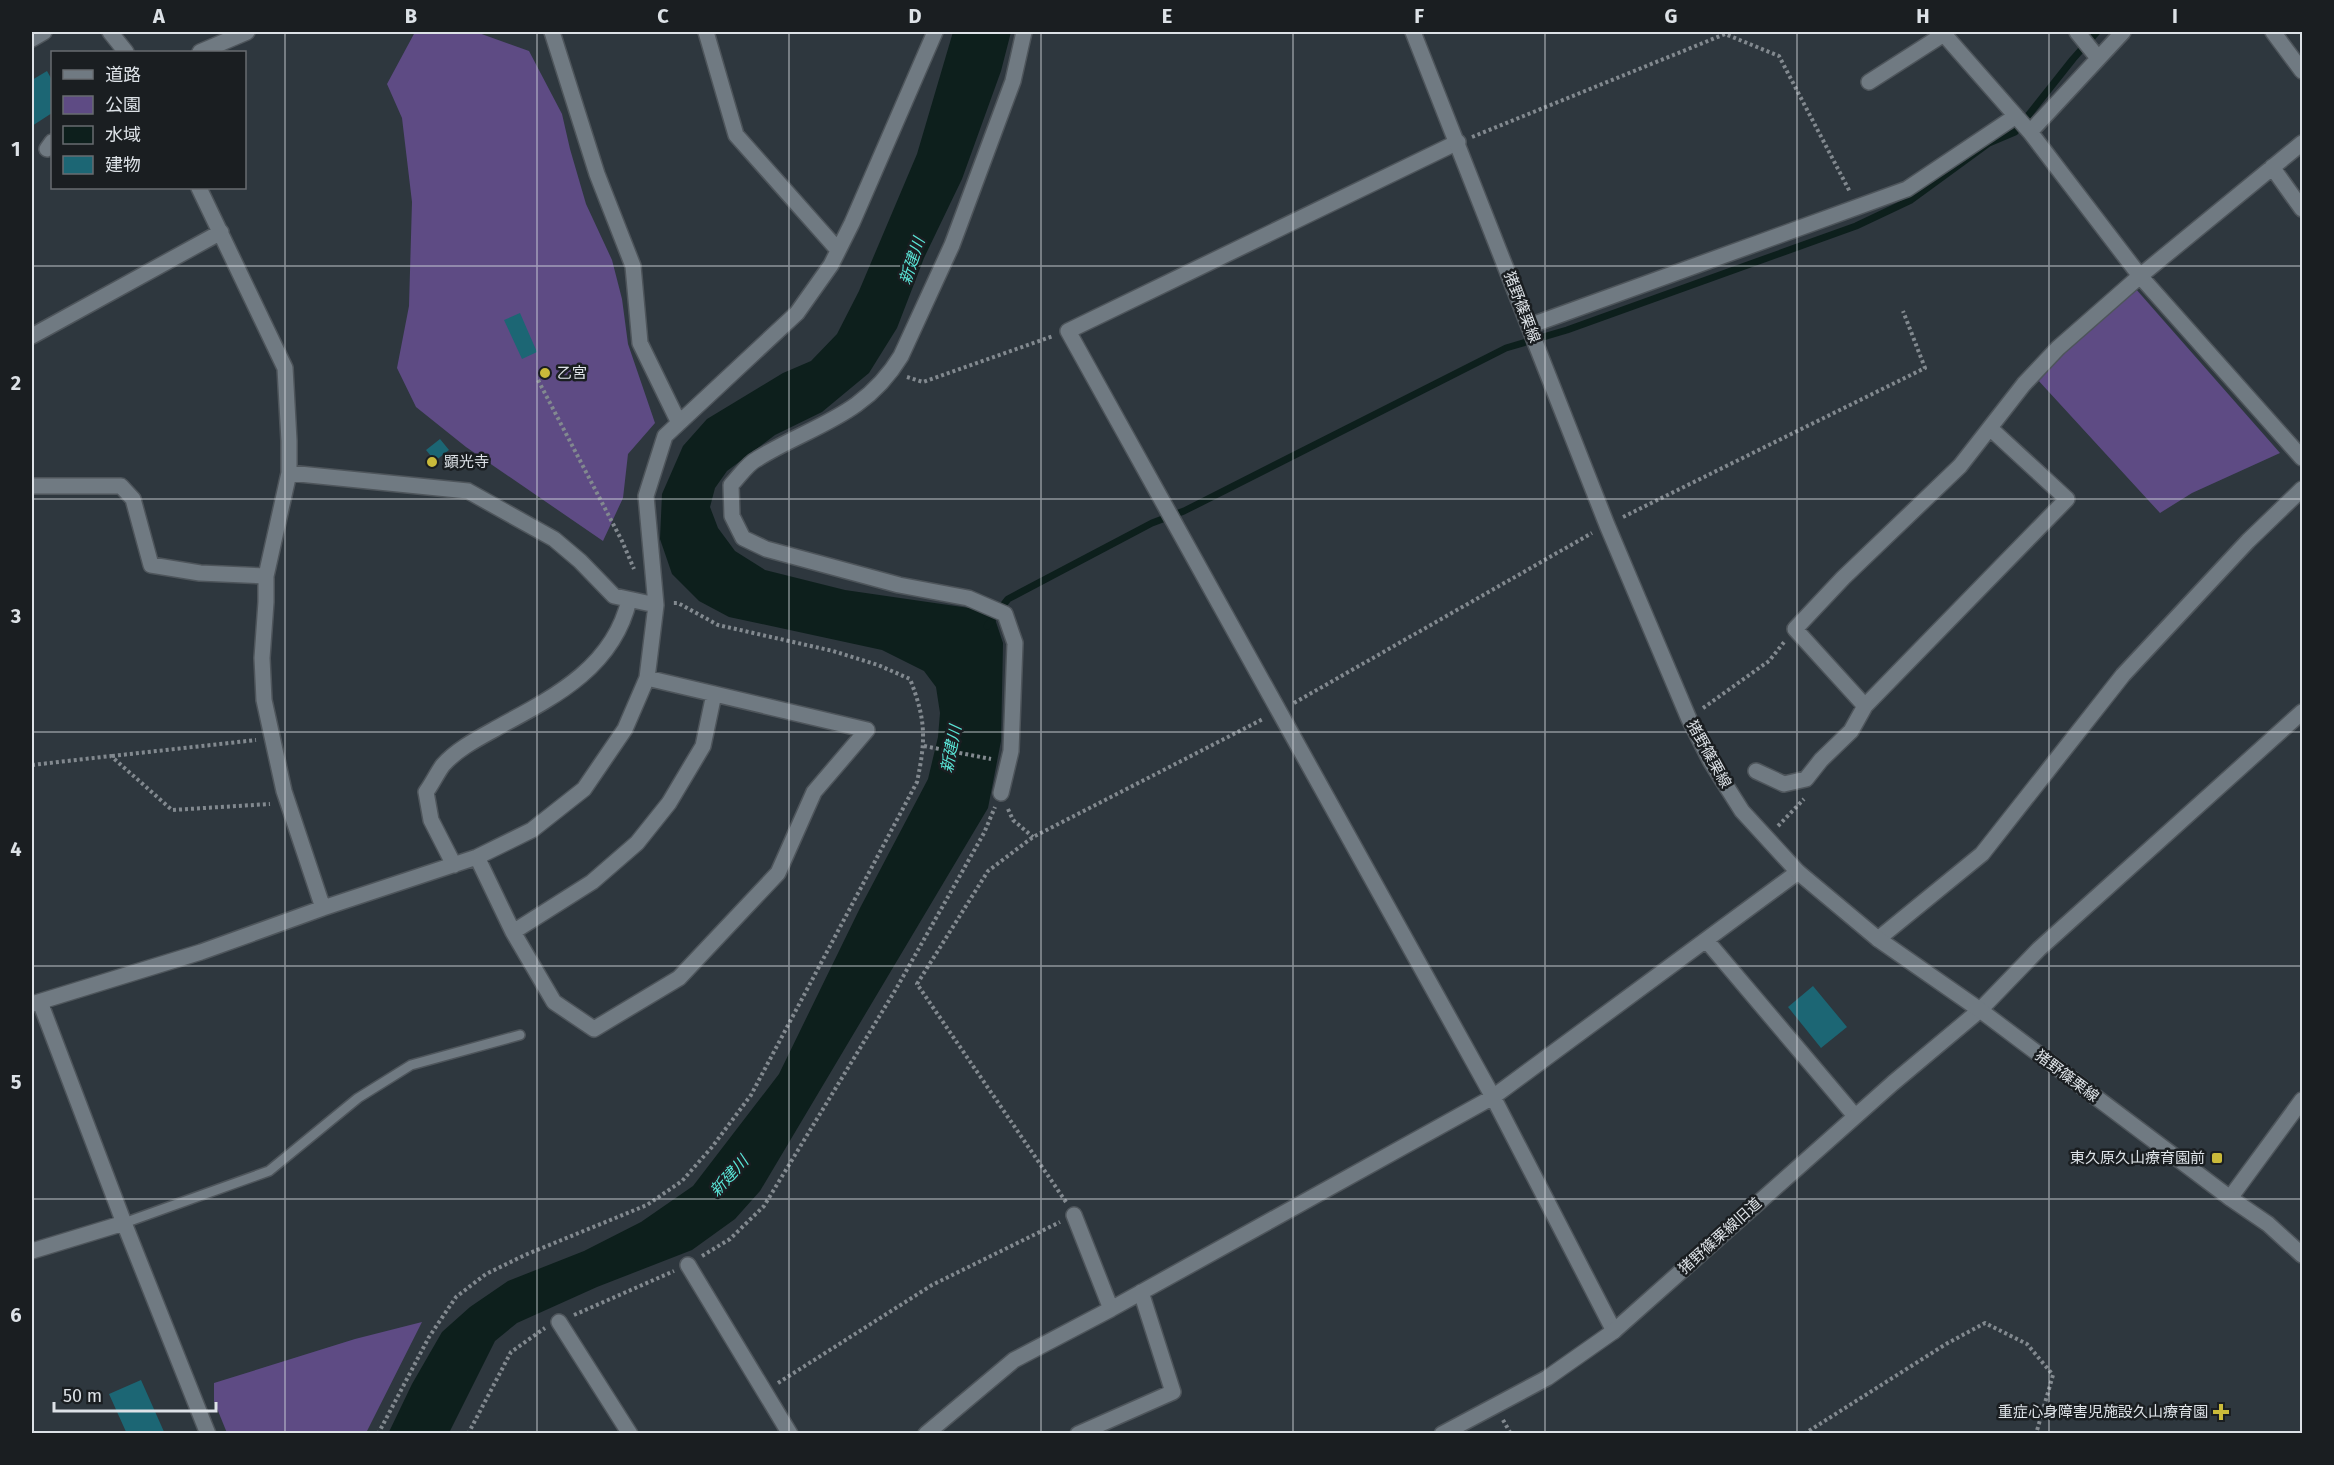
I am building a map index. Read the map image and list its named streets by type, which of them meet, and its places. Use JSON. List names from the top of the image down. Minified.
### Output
{"streets":{"street":["猪野篠栗線","猪野篠栗線旧道"]},"crossings":[["猪野篠栗線","猪野篠栗線旧道"]],"water":["新建川"],"places":{"other":["乙宮","顕光寺"],"transit":["東久原久山療育園前"],"health":["重症心身障害児施設久山療育園"]},"legend":["道路","公園","水域","建物"],"scale_bar":"50 m","grid":{"columns":["A","B","C","D","E","F","G","H","I"],"rows":["1","2","3","4","5","6"]}}
